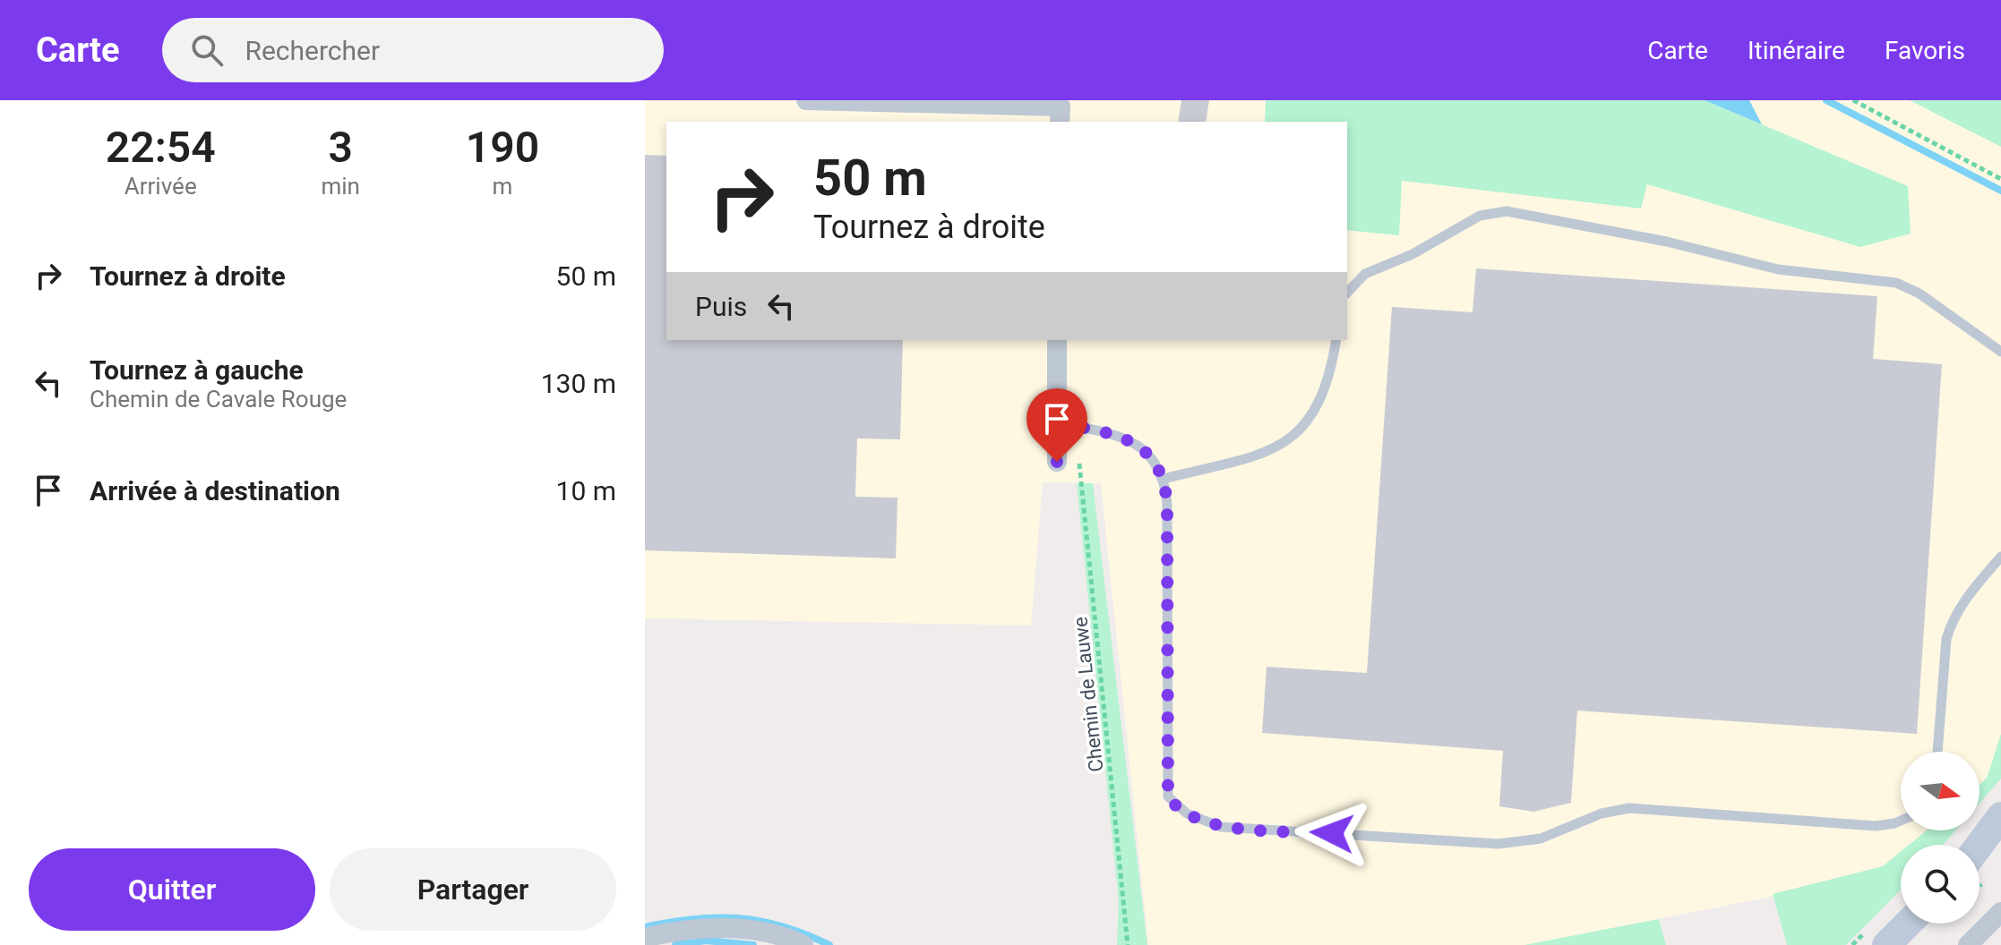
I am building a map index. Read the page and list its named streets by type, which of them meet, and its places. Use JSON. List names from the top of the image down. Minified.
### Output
{"streets":{"path":["Chemin de Lauwe"]},"north":"right","page":{"header":"Carte","search":"Rechercher","nav":["Carte","Itinéraire","Favoris"],"eta":["22:54","Arrivée","3","min","190","m"],"turn":["50 m","Tournez à droite"],"list":[{"name":"Tournez à droite","value":"50 m"},{"name":"Tournez à gauche","note":"Chemin de Cavale Rouge","value":"130 m"},{"name":"Arrivée à destination","value":"10 m"}],"then":"Puis","buttons":["Quitter","Partager"]}}
